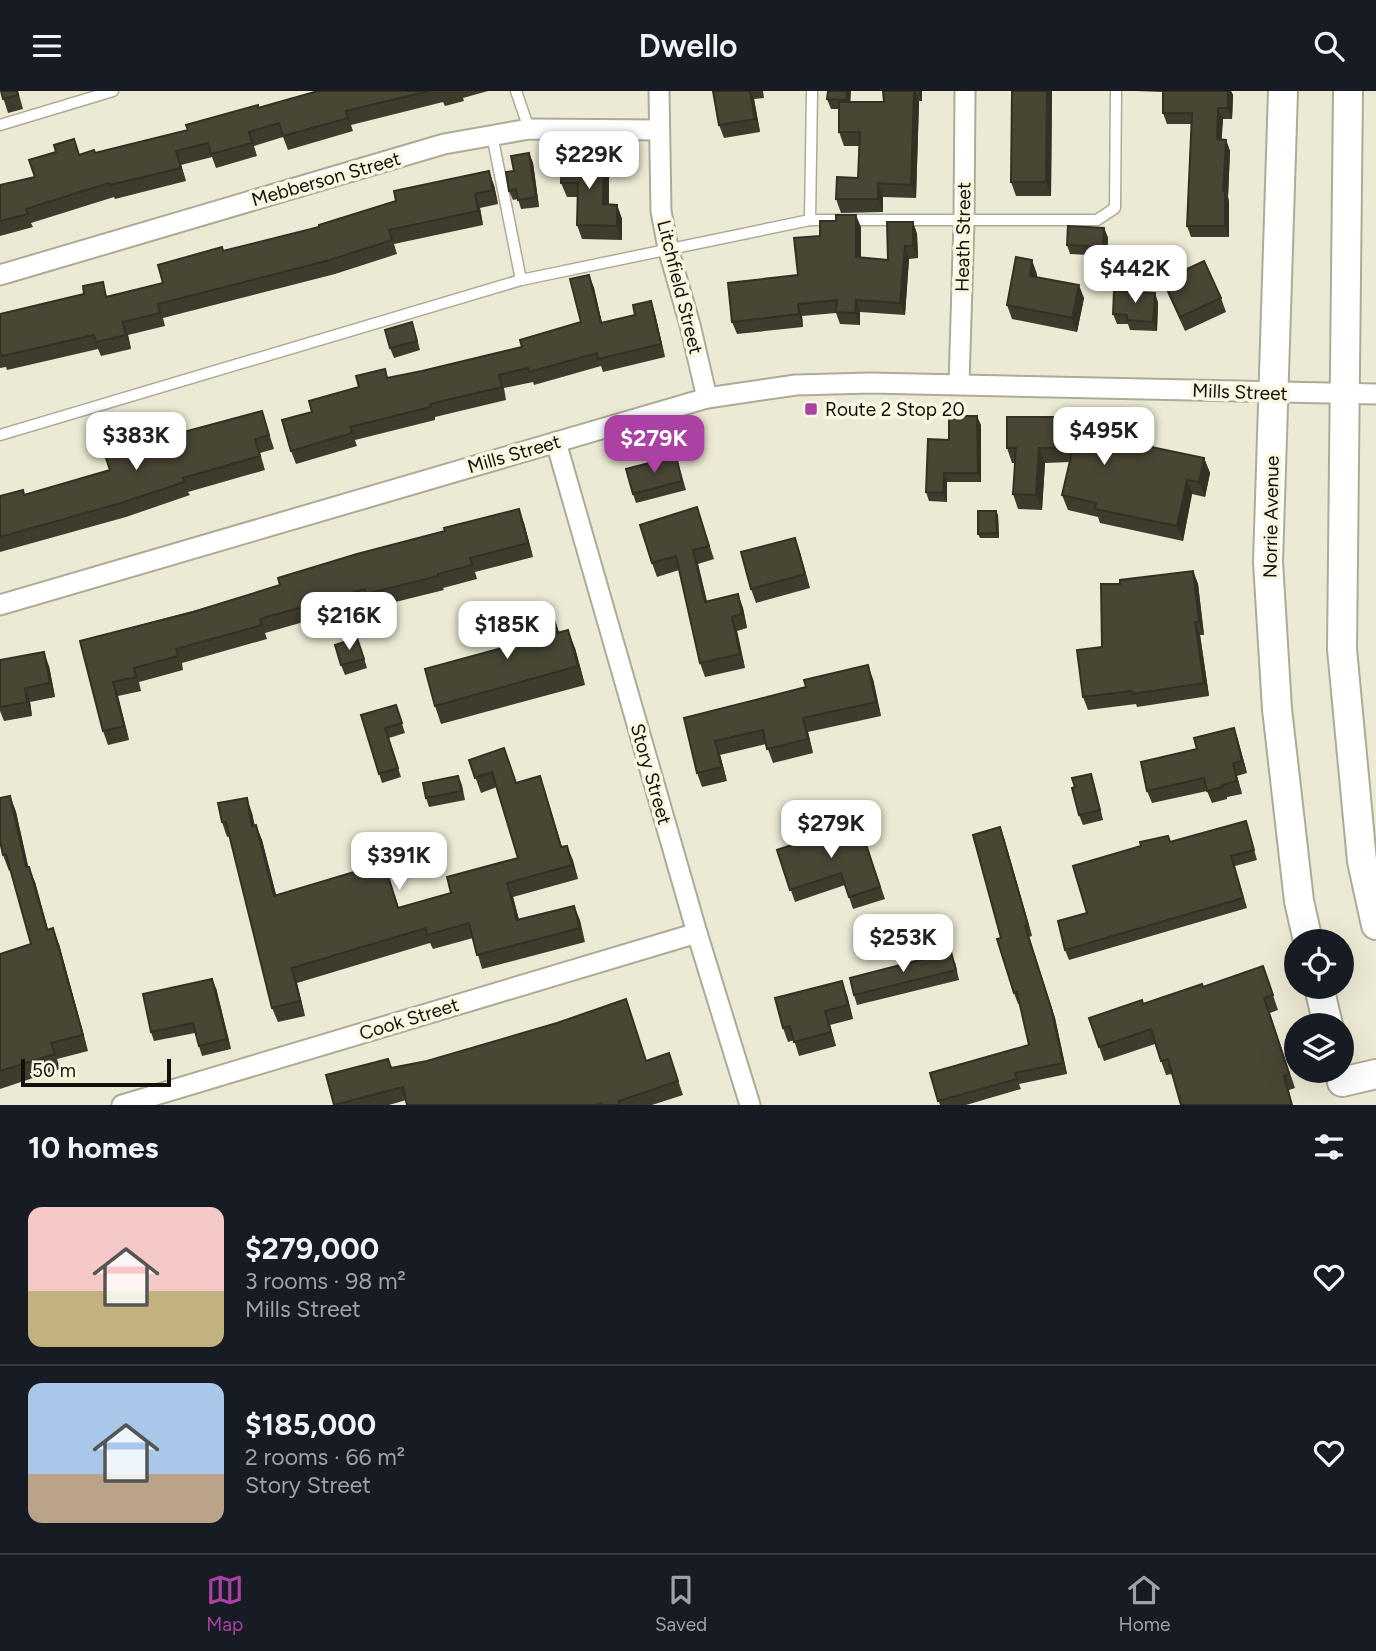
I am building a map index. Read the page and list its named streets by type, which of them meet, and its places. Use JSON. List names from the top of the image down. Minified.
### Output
{"streets":{"main road":["Norrie Avenue"],"street":["Mebberson Street","Heath Street","Litchfield Street","Mills Street","Story Street","Cook Street"]},"crossings":[["Mebberson Street","Litchfield Street"],["Heath Street","Mills Street"],["Litchfield Street","Mills Street"],["Mills Street","Norrie Avenue"],["Mills Street","Story Street"],["Story Street","Cook Street"]],"places":{"transit":["Route 2 Stop 20"]},"scale_bar":"50 m","page":{"header":"Dwello","price":["$229K","$442K","$495K","$383K","$279K","$216K","$185K","$279K","$391K","$253K"],"scale":"50 m","heading":"10 homes","list":[{"name":"$279,000","note":"3 rooms · 98 m² · Mills Street"},{"name":"$185,000","note":"2 rooms · 66 m² · Story Street"}],"tabs":["Map","Saved","Home"]}}
